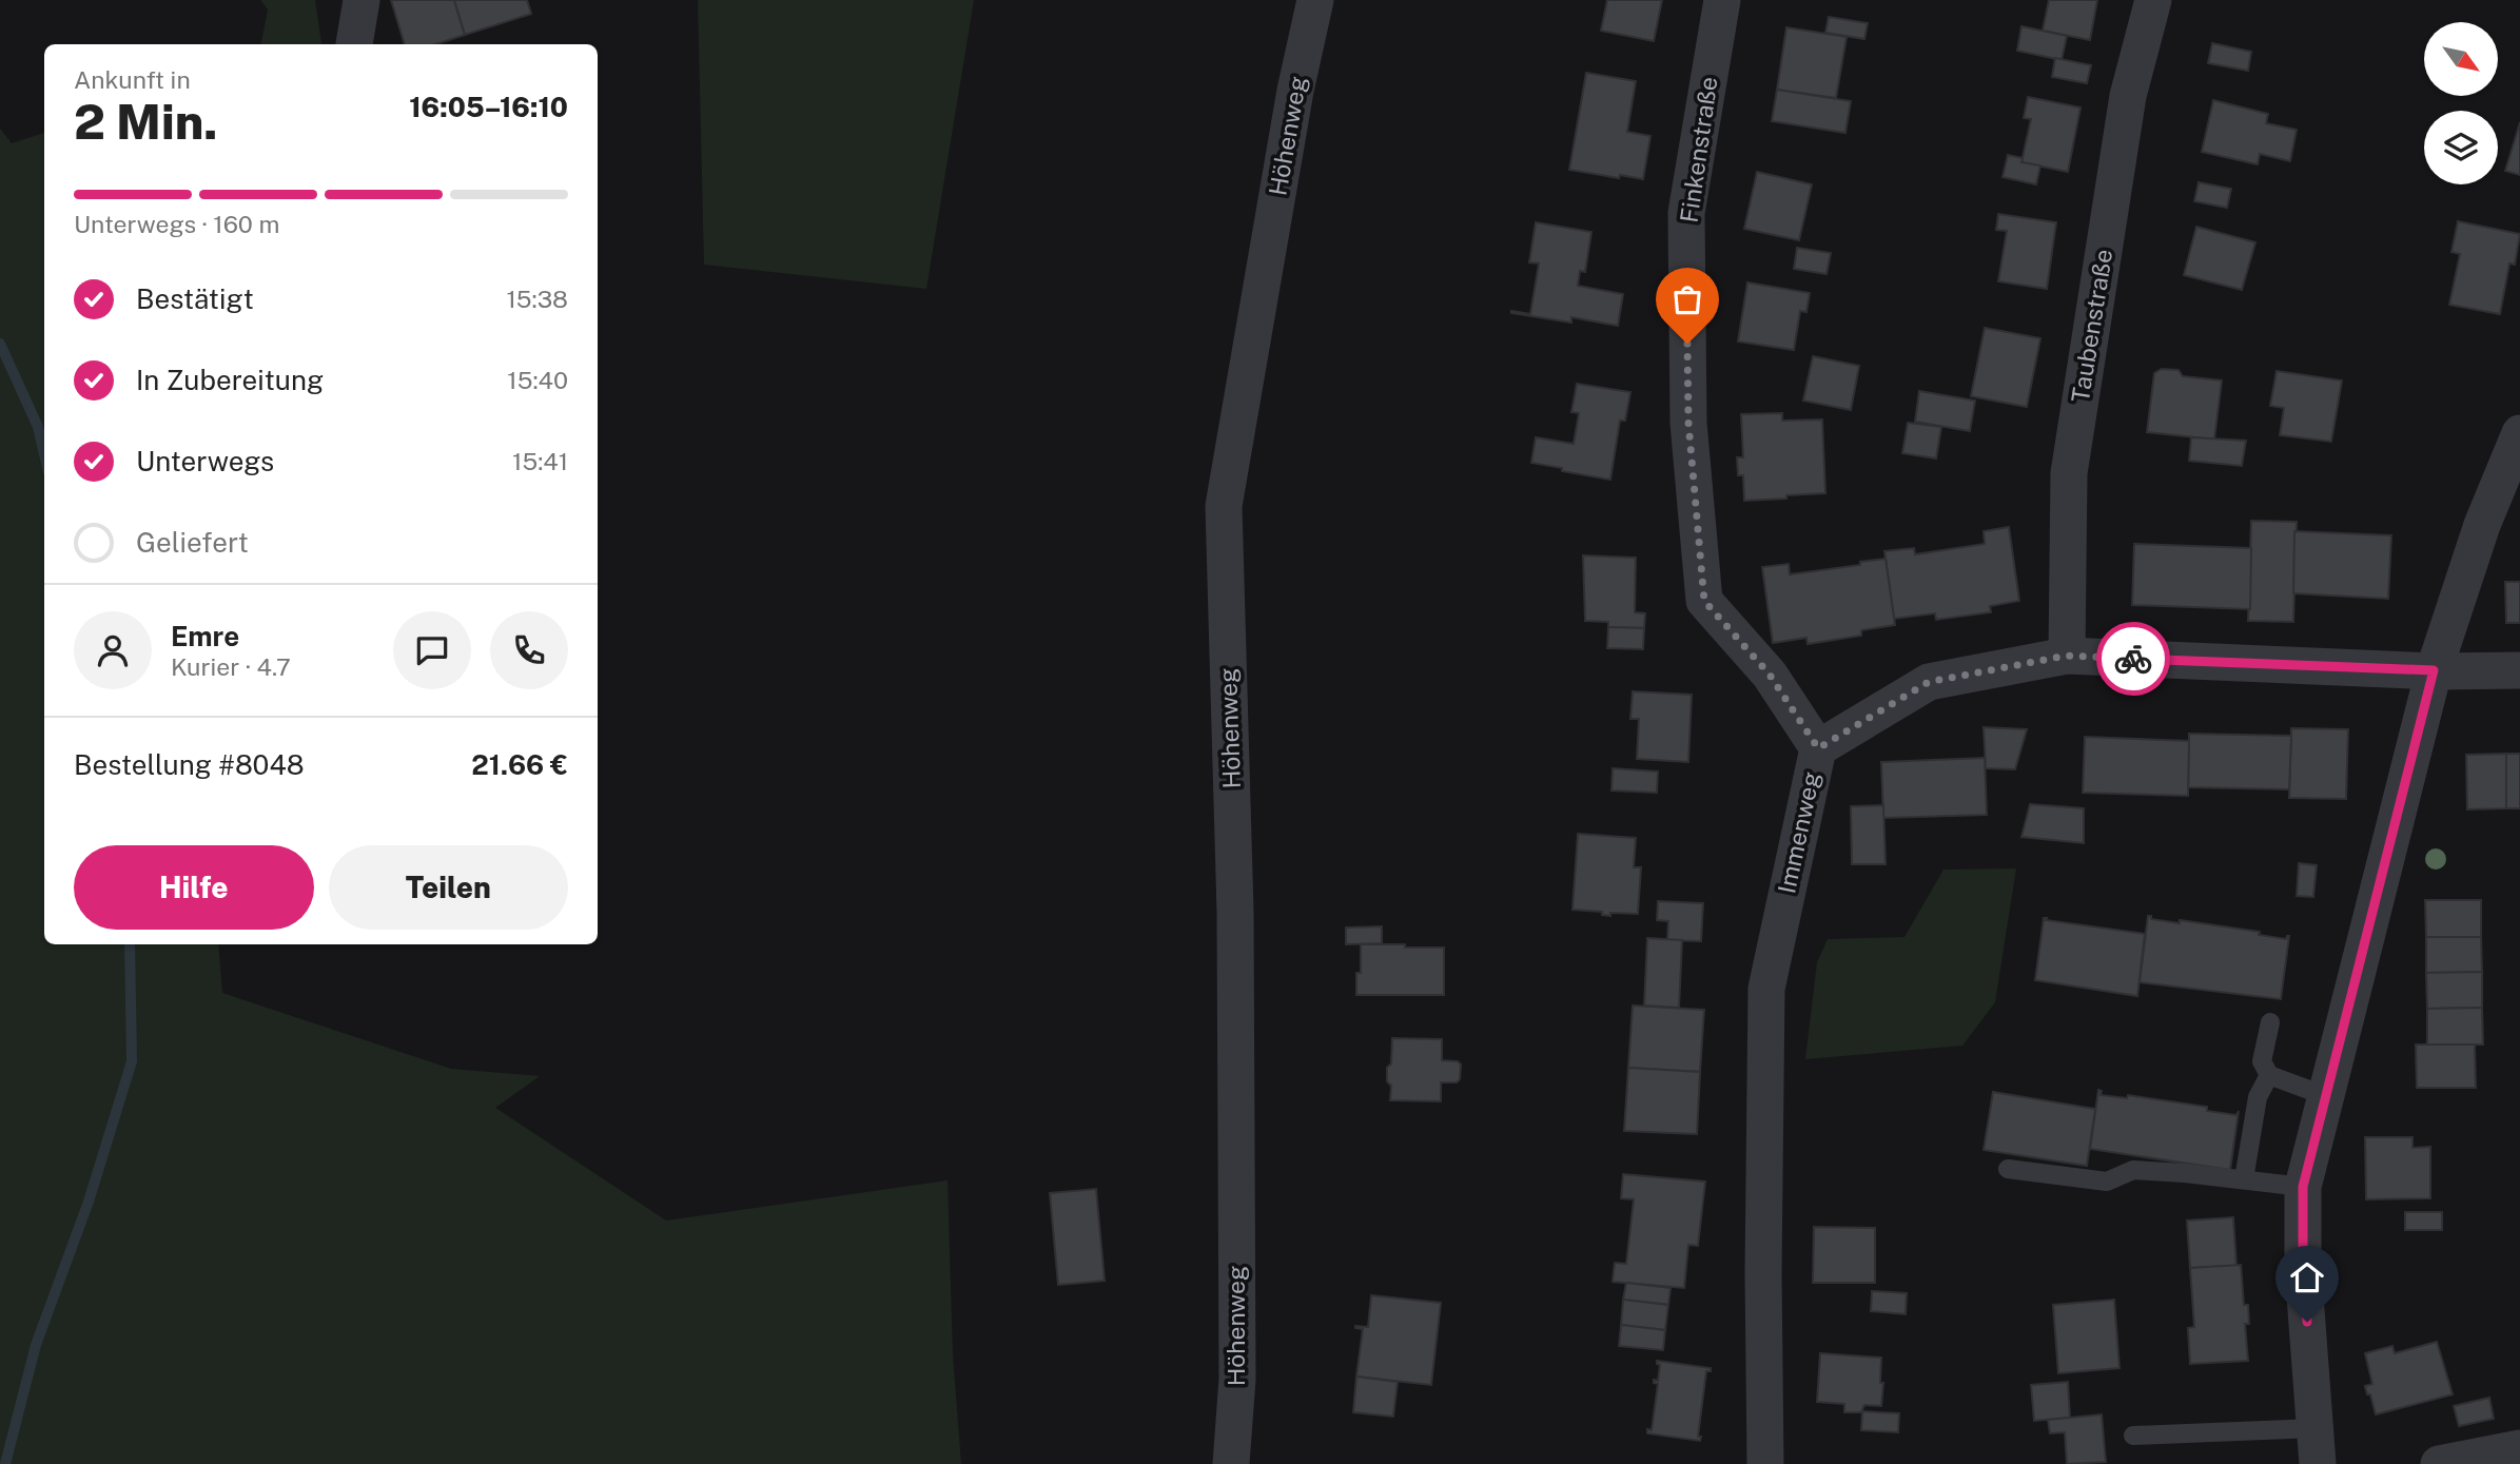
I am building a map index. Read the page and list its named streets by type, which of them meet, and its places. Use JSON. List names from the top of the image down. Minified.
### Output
{"streets":{"street":["Höhenweg","Finkenstraße","Taubenstraße","Immenweg"]},"crossings":[["Finkenstraße","Immenweg"],["Taubenstraße","Immenweg"]],"north":"bottom right","page":{"heading":["2 Min.","Ankunft in","16:05–16:10"],"panel":["Emre","Kurier · 4.7","Bestellung #8048","21.66 €"],"bar":"Unterwegs · 160 m","list":[["Bestätigt","15:38"],["In Zubereitung","15:40"],["Unterwegs","15:41"],"Geliefert"],"buttons":["Hilfe","Teilen"]}}
